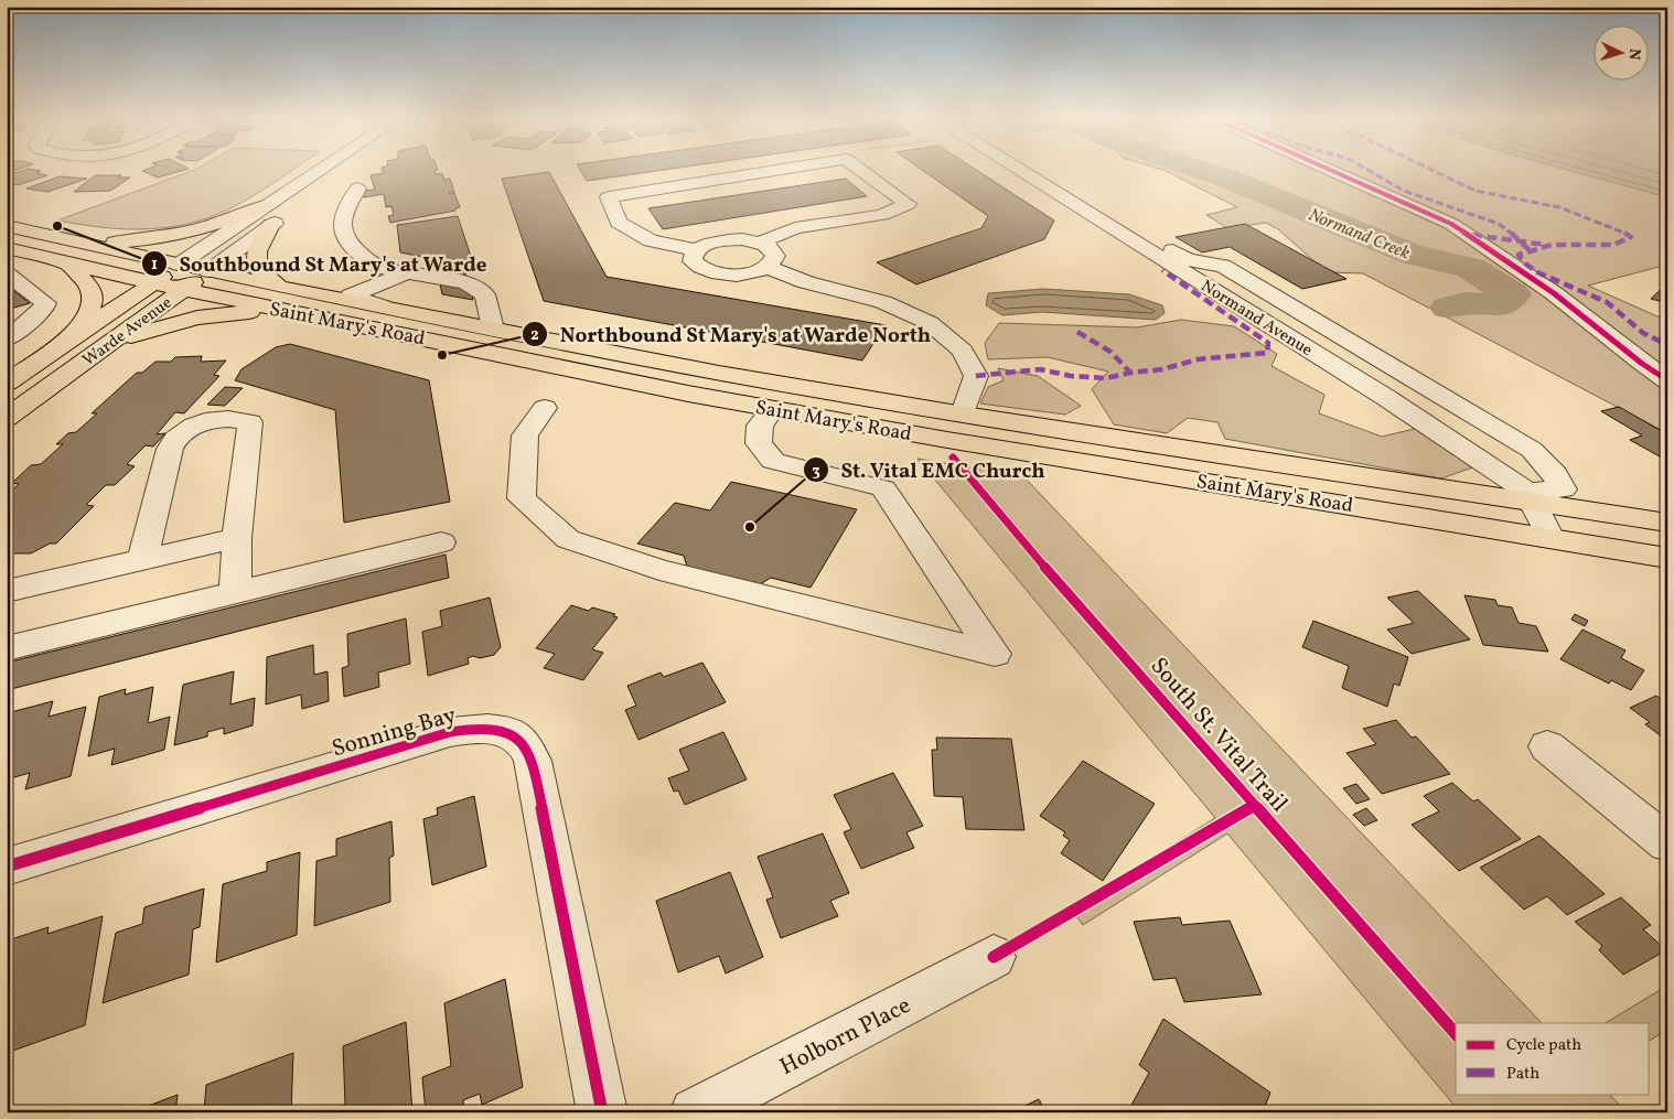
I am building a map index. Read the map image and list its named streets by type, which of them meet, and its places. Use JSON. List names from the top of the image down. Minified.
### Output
{"streets":{"main road":["Saint Mary's Road","Warde Avenue"],"street":["Normand Avenue","Sonning Bay","Holborn Place"],"cycle path":["South St. Vital Trail"]},"crossings":[["Normand Avenue","Saint Mary's Road"],["Saint Mary's Road","Warde Avenue"]],"water":["Normand Creek"],"places":["Southbound St Mary's at Warde","Northbound St Mary's at Warde North","St. Vital EMC Church"],"legend":["Cycle path","Path"],"north":"right"}
